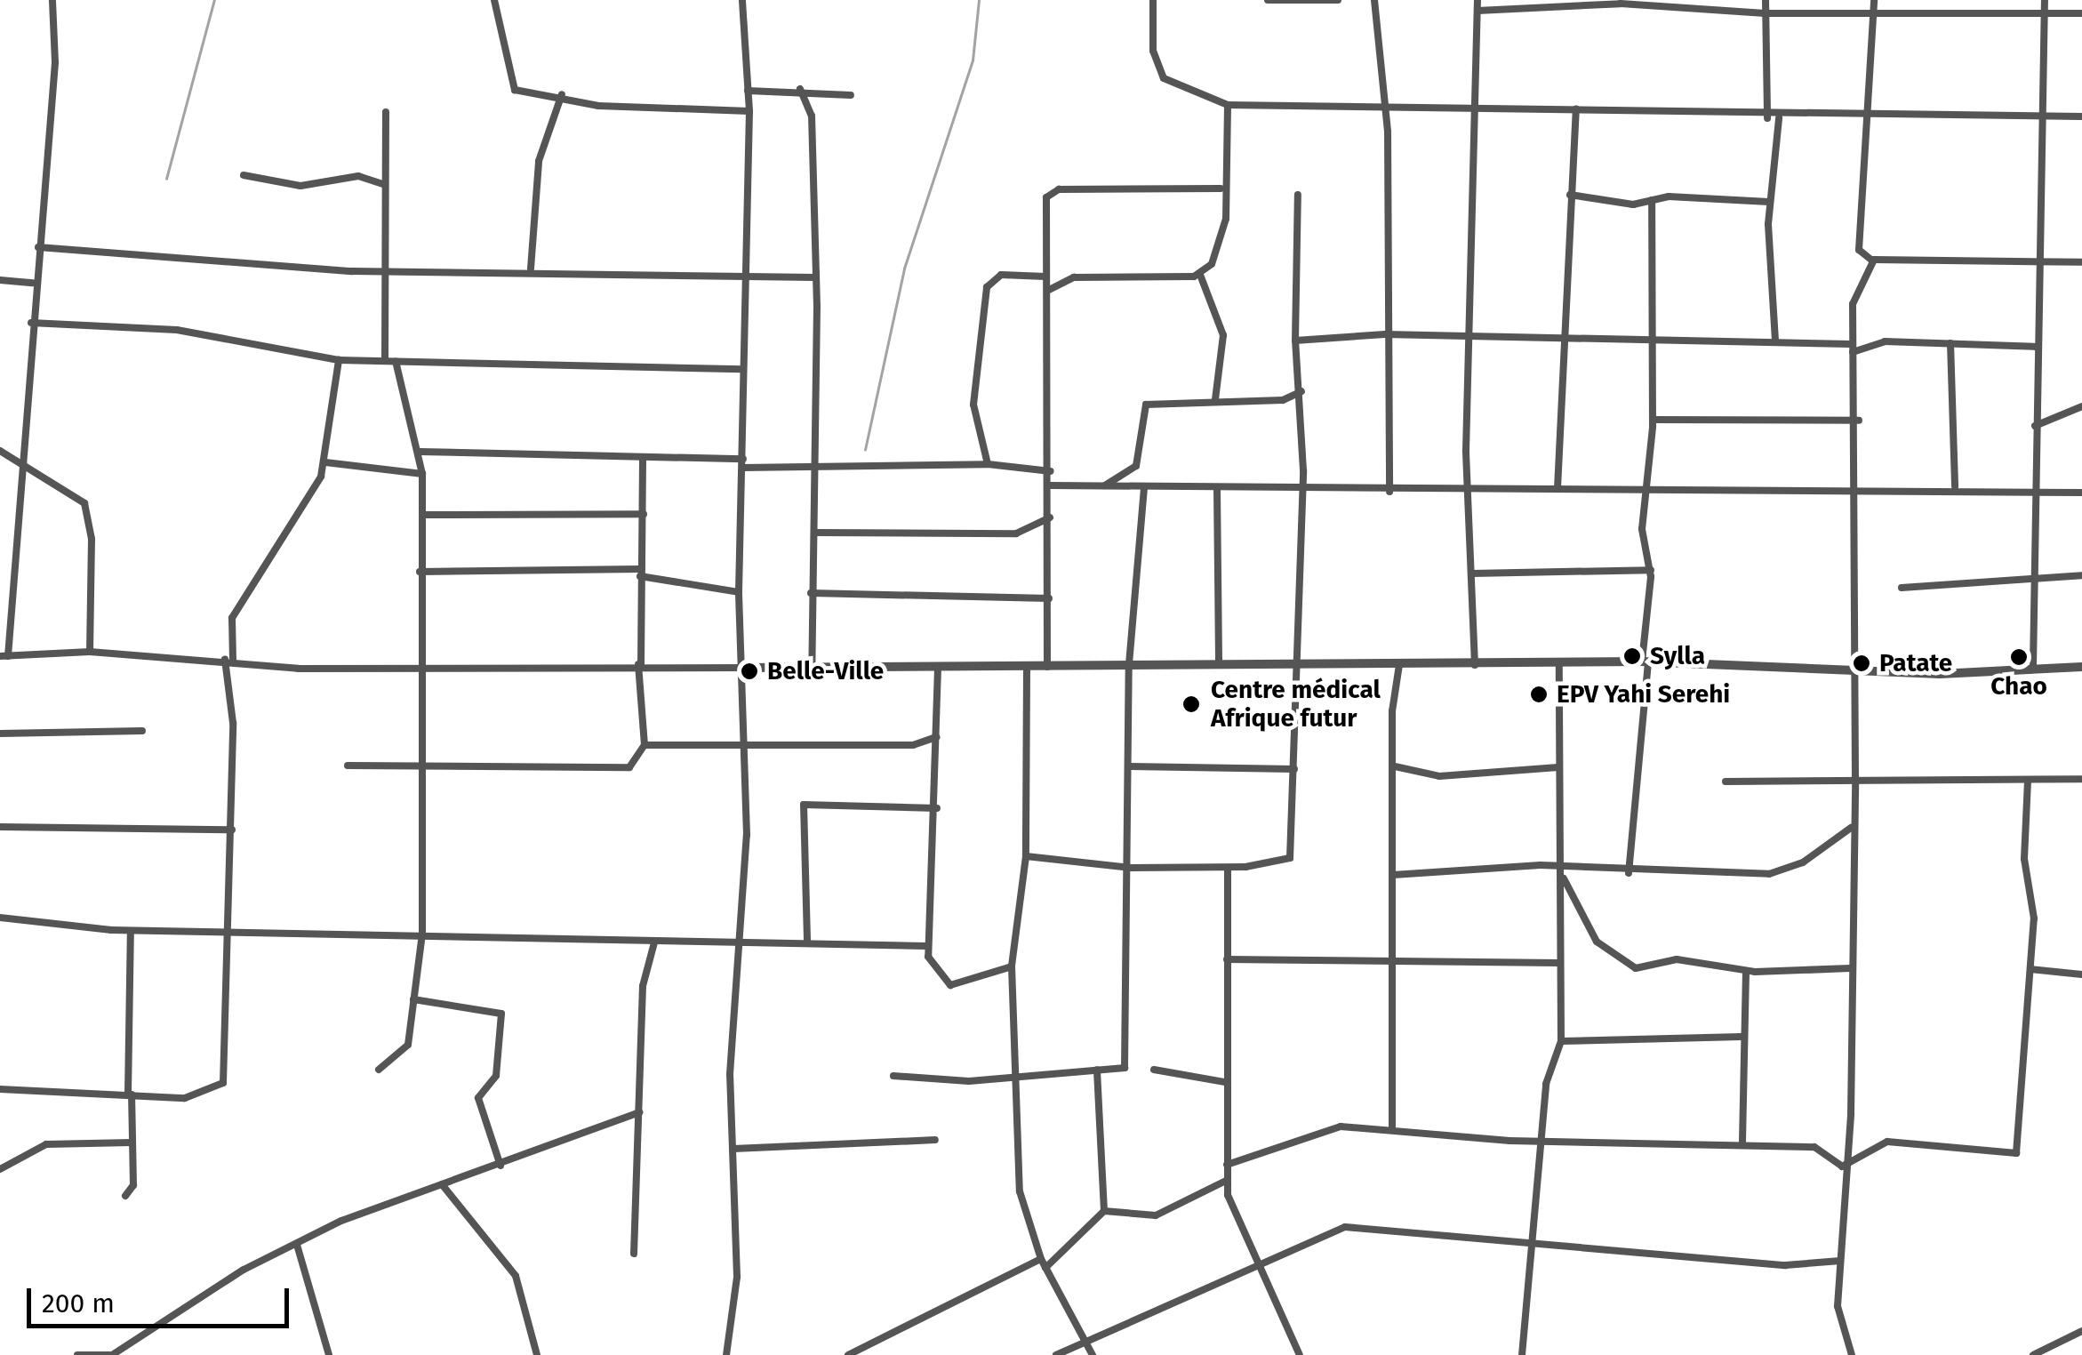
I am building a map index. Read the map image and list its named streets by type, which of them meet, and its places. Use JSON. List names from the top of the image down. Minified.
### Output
{"places":["Sylla","Chao","Patate","Belle-Ville","EPV Yahi Serehi","Centre médical Afrique futur"],"scale_bar":"200 m"}
